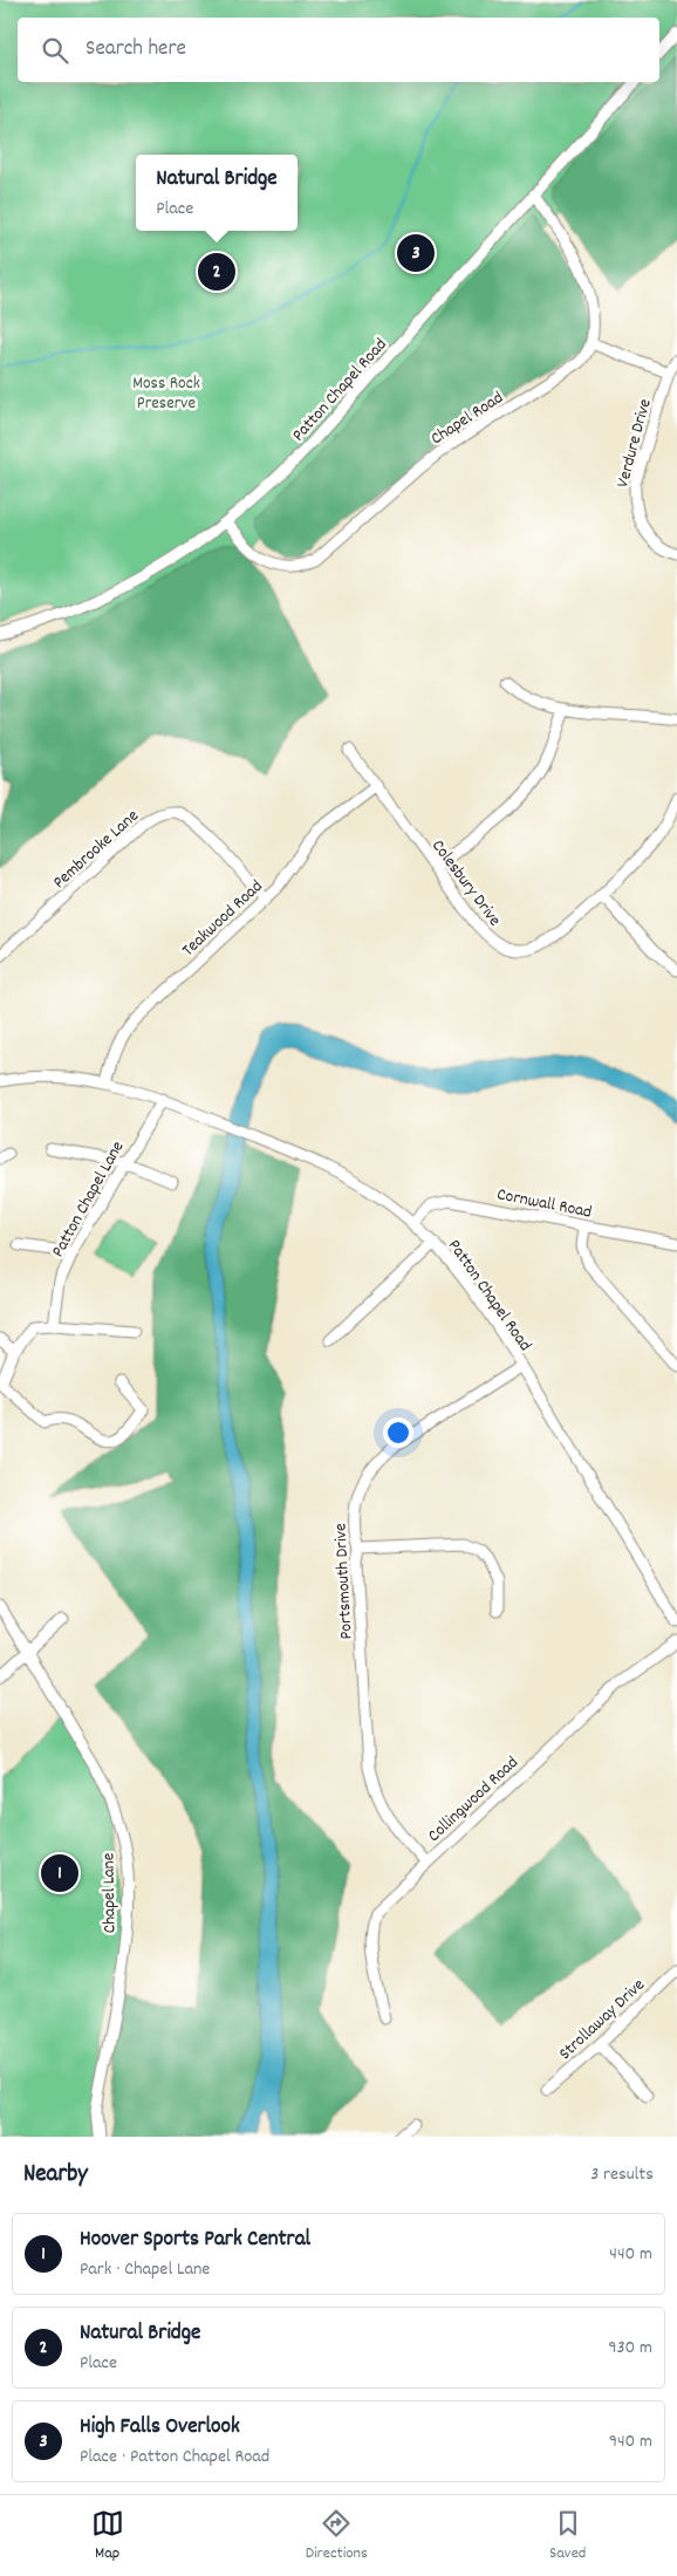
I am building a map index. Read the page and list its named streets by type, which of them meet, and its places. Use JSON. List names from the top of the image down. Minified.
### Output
{"streets":{"street":["Patton Chapel Road","Chapel Road","Verdure Drive","Pembrooke Lane","Colesbury Drive","Teakwood Road","Patton Chapel Lane","Cornwall Road","Portsmouth Drive","Collingwood Road","Chapel Lane","Strollaway Drive"]},"crossings":[["Patton Chapel Road","Chapel Road"],["Patton Chapel Road","Teakwood Road"],["Patton Chapel Road","Patton Chapel Lane"],["Patton Chapel Road","Cornwall Road"],["Patton Chapel Road","Portsmouth Drive"],["Pembrooke Lane","Teakwood Road"],["Colesbury Drive","Teakwood Road"],["Portsmouth Drive","Collingwood Road"]],"parks":["Moss Rock Preserve"],"page":{"search":"Search here","popup":["Natural Bridge","Place"],"pins":["3","2","1"],"heading":["Nearby","3 results"],"list":[{"mark":"1","name":"Hoover Sports Park Central","note":"Park · Chapel Lane","value":"440 m"},{"mark":"2","name":"Natural Bridge","note":"Place","value":"930 m"},{"mark":"3","name":"High Falls Overlook","note":"Place · Patton Chapel Road","value":"940 m"}],"nav":["Map","Directions","Saved"]}}
